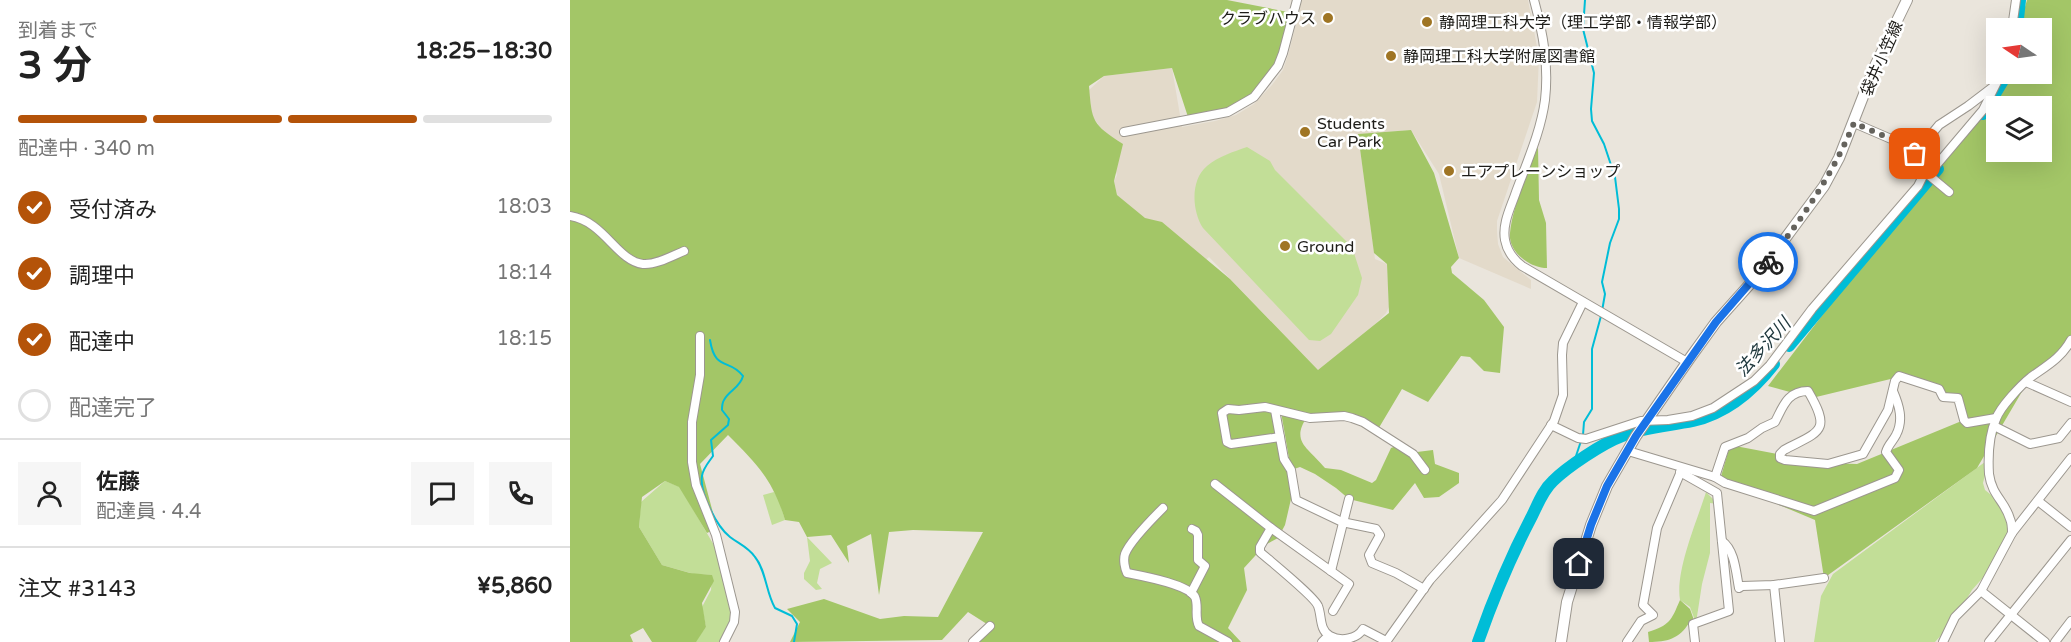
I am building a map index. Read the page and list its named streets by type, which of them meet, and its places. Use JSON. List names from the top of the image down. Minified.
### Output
{"streets":{"main road":["袋井小笠線"]},"water":["法多沢川"],"places":["クラブハウス","静岡理工科大学（理工学部・情報学部）","静岡理工科大学附属図書館","Students Car Park","エアプレーンショップ","Ground"],"north":"left","page":{"heading":["3 分","到着まで","18:25–18:30"],"panel":["佐藤","配達員 · 4.4","注文 #3143","¥5,860"],"bar":"配達中 · 340 m","list":[["受付済み","18:03"],["調理中","18:14"],["配達中","18:15"],"配達完了"]}}
